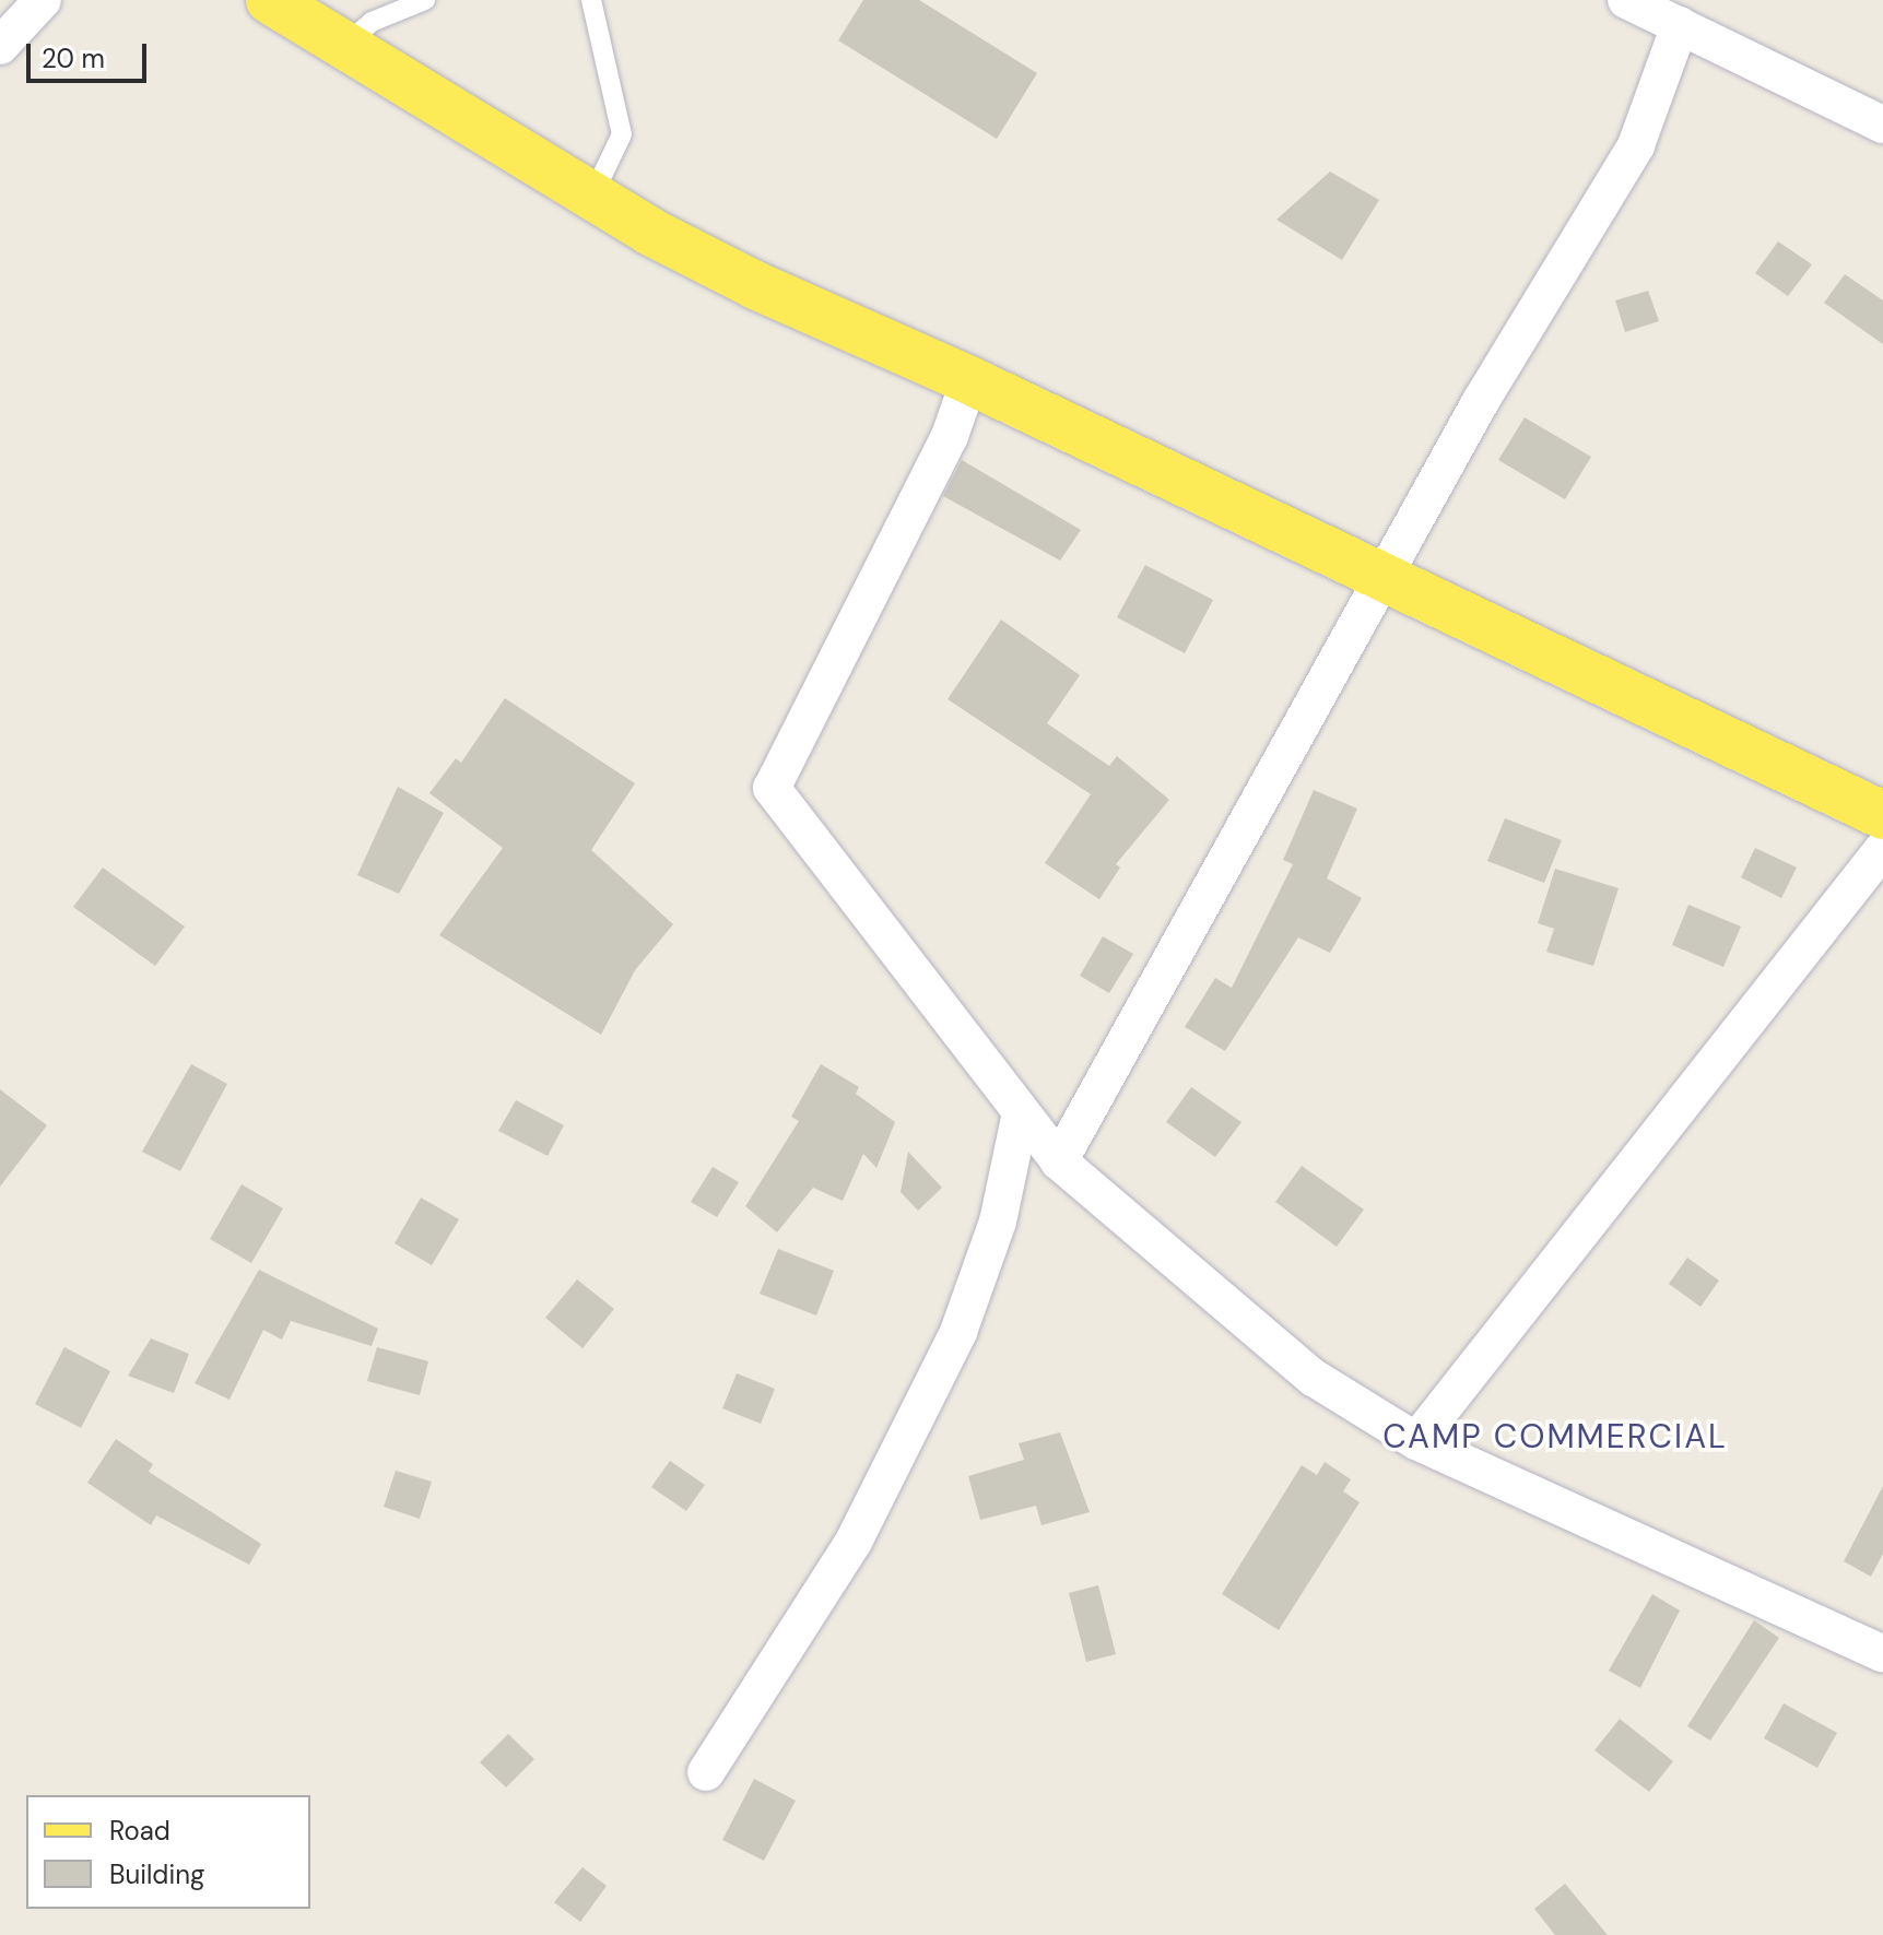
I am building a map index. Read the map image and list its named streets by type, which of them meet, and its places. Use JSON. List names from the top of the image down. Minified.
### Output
{"districts":["CAMP COMMERCIAL"],"legend":["Road","Building"],"scale_bar":"20 m"}
